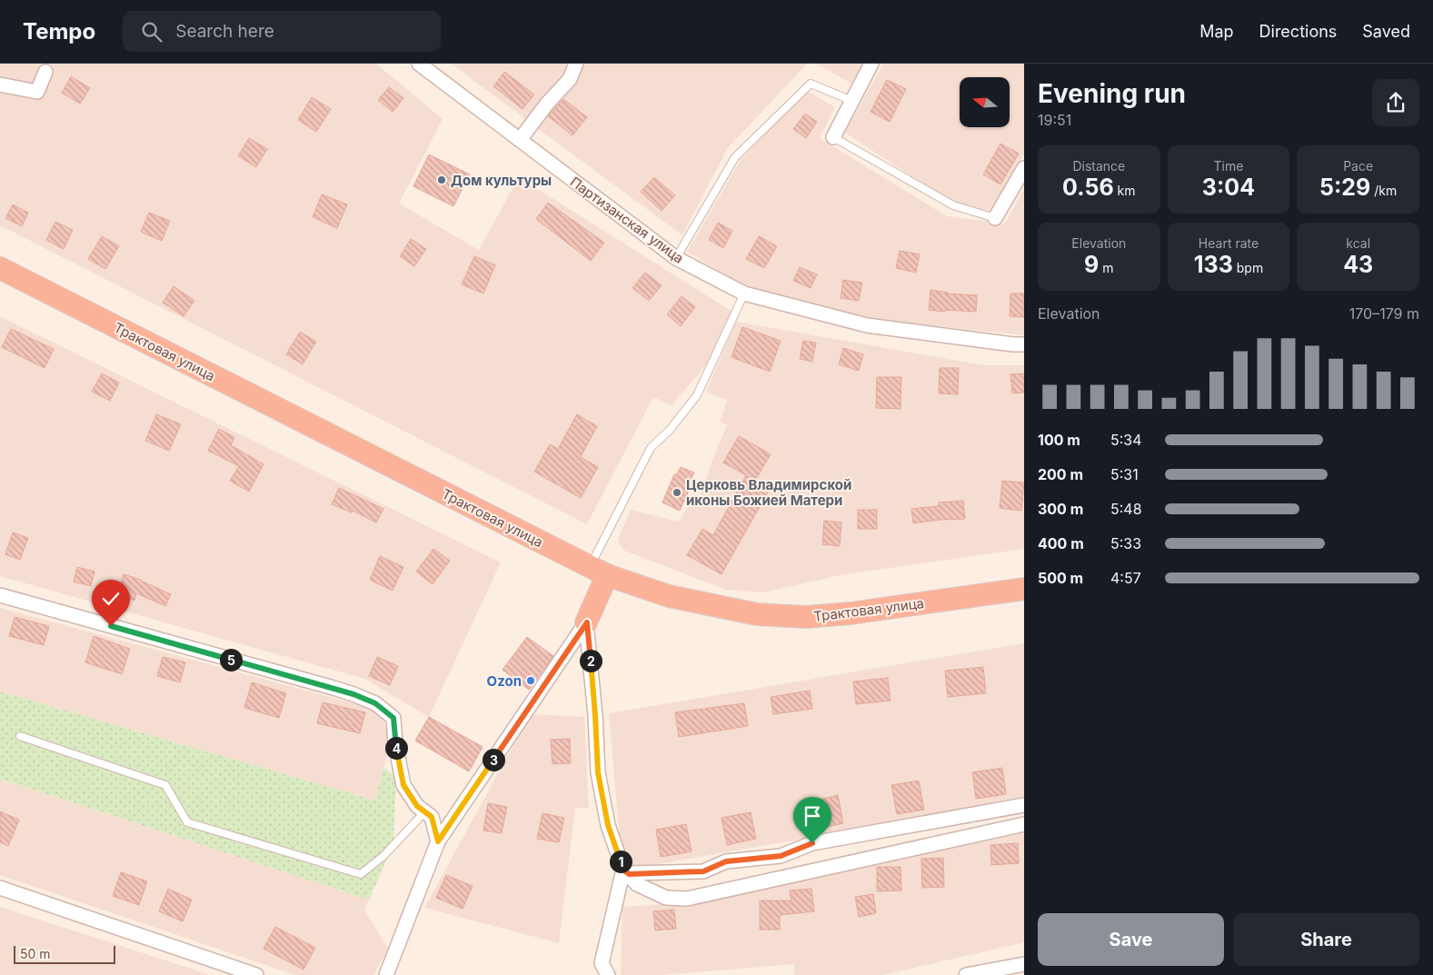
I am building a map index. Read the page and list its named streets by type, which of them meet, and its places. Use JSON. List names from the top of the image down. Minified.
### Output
{"streets":{"highway":["Трактовая улица"],"street":["Партизанская улица"]},"places":["Дом культуры","Церковь Владимирской иконы Божией Матери","Ozon"],"scale_bar":"50 m","north":"left","page":{"header":"Tempo","search":"Search here","nav":["Map","Directions","Saved"],"heading":["Evening run","19:51"],"stats":[["Distance","0.56 km"],["Time","3:04"],["Pace","5:29 /km"],["Elevation","9 m"],["Heart rate","133 bpm"],["kcal","43"]],"chart":["Elevation","170–179 m"],"list":[{"name":"100 m","note":"5:34"},{"name":"200 m","note":"5:31"},{"name":"300 m","note":"5:48"},{"name":"400 m","note":"5:33"},{"name":"500 m","note":"4:57"}],"pins":["5","2","4","3","1"],"buttons":["Save","Share"],"scale":"50 m"}}
